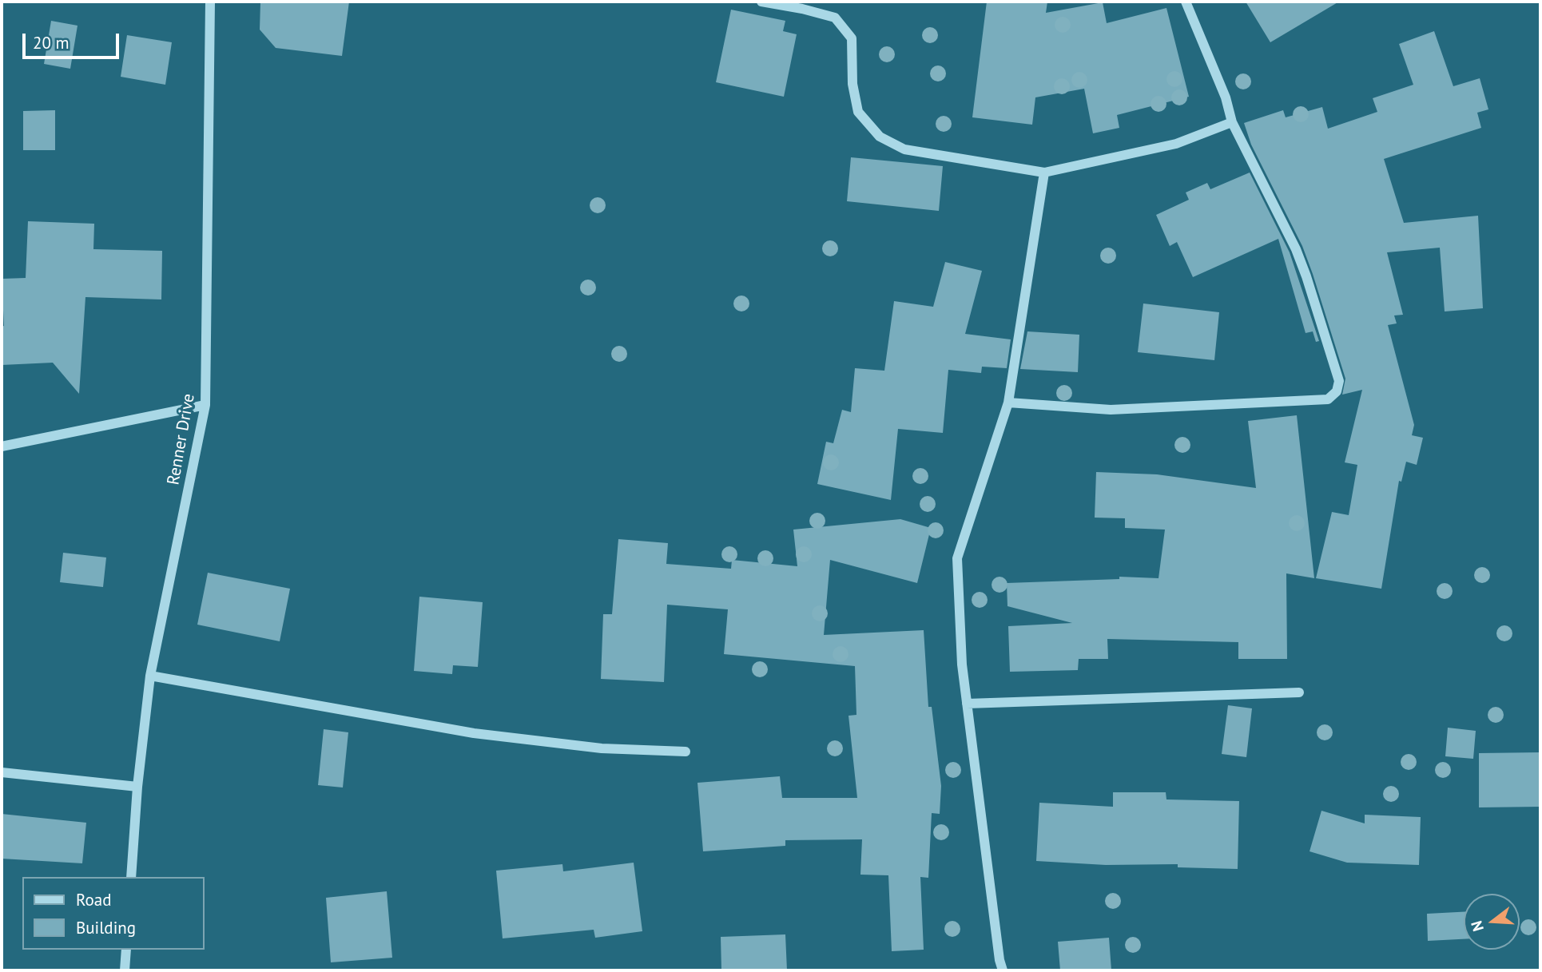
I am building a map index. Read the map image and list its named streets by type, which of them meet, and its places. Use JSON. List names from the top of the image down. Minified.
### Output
{"streets":{"street":["Renner Drive"]},"legend":["Road","Building"],"scale_bar":"20 m","north":"left"}
